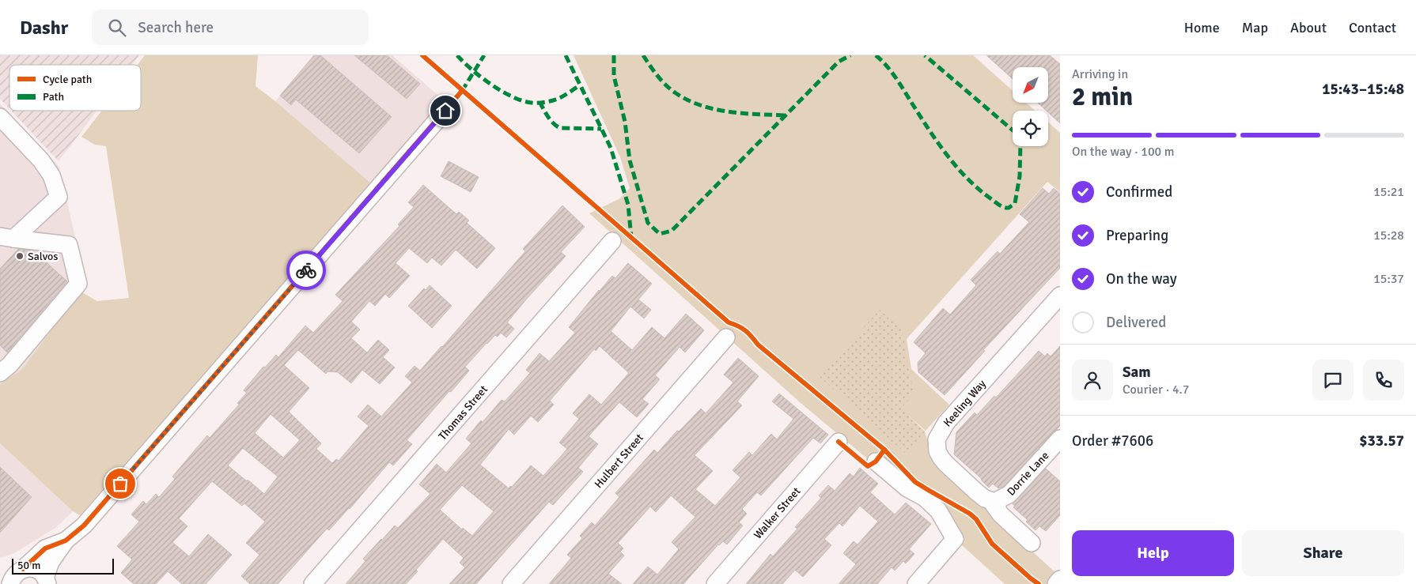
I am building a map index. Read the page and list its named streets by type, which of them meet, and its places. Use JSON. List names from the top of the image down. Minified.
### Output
{"streets":{"street":["Keeling Way","Thomas Street","Hulbert Street","Dorrie Lane","Walker Street"]},"crossings":[["Keeling Way","Dorrie Lane"]],"places":["Salvos"],"legend":["Cycle path","Path"],"scale_bar":"50 m","north":"bottom left","page":{"header":"Dashr","search":"Search here","nav":["Home","Map","About","Contact"],"heading":["2 min","Arriving in","15:43–15:48"],"panel":["Sam","Courier · 4.7","Order #7606","$33.57"],"bar":"On the way · 100 m","list":[["Confirmed","15:21"],["Preparing","15:28"],["On the way","15:37"],"Delivered"],"buttons":["Help","Share"],"scale":"50 m"}}
